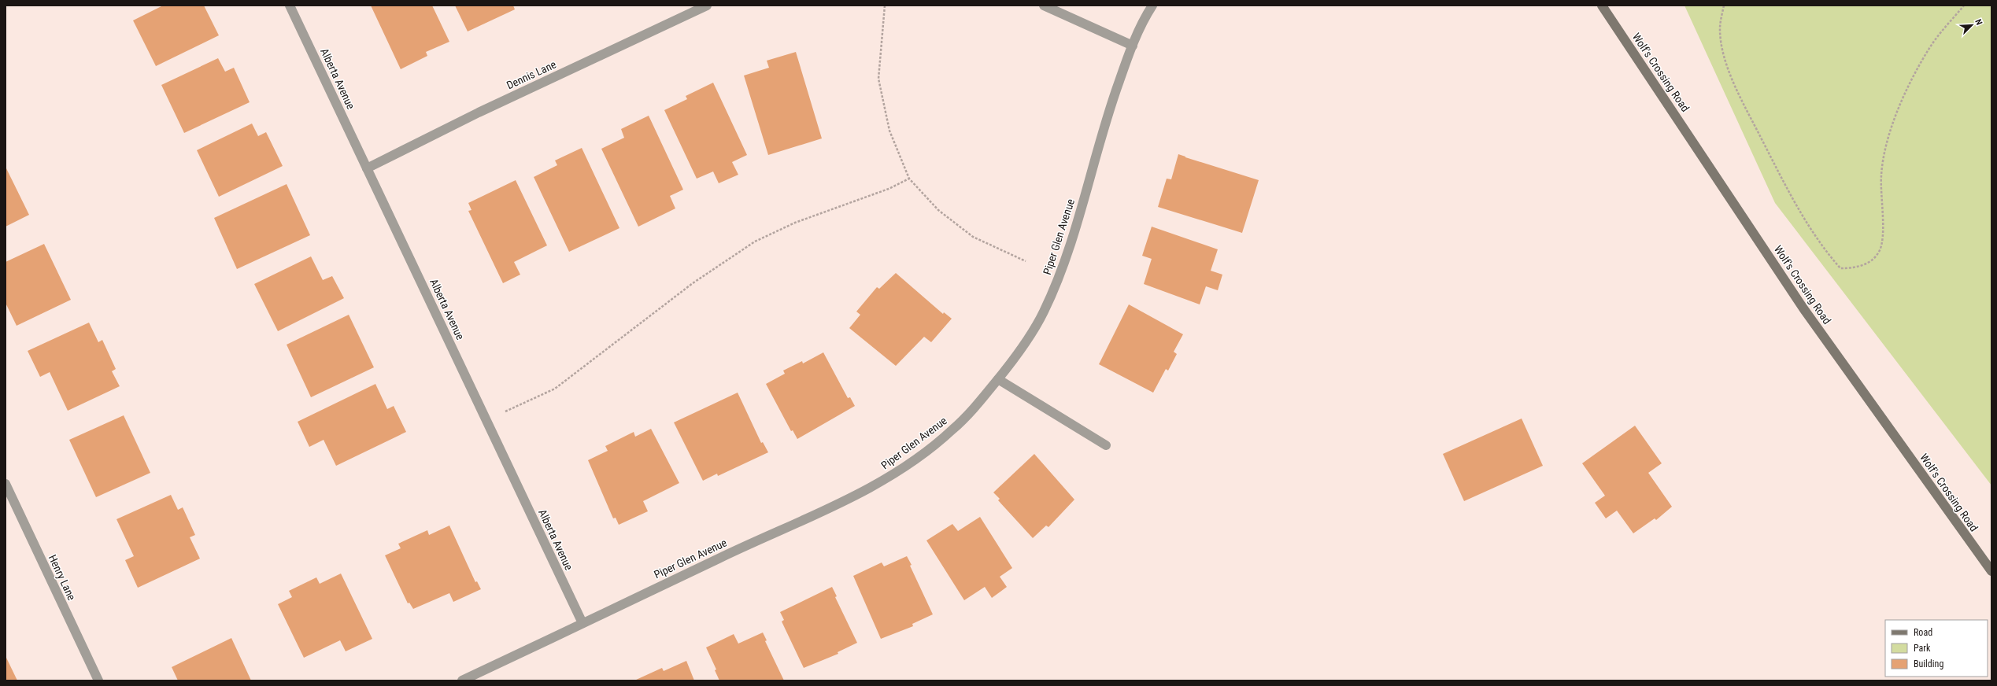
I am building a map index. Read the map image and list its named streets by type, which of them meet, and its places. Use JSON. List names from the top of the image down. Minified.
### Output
{"streets":{"main road":["Wolf's Crossing Road"],"street":["Dennis Lane","Alberta Avenue","Piper Glen Avenue","Henry Lane"]},"crossings":[["Dennis Lane","Alberta Avenue"],["Alberta Avenue","Piper Glen Avenue"]],"legend":["Road","Park","Building"],"north":"top right"}
